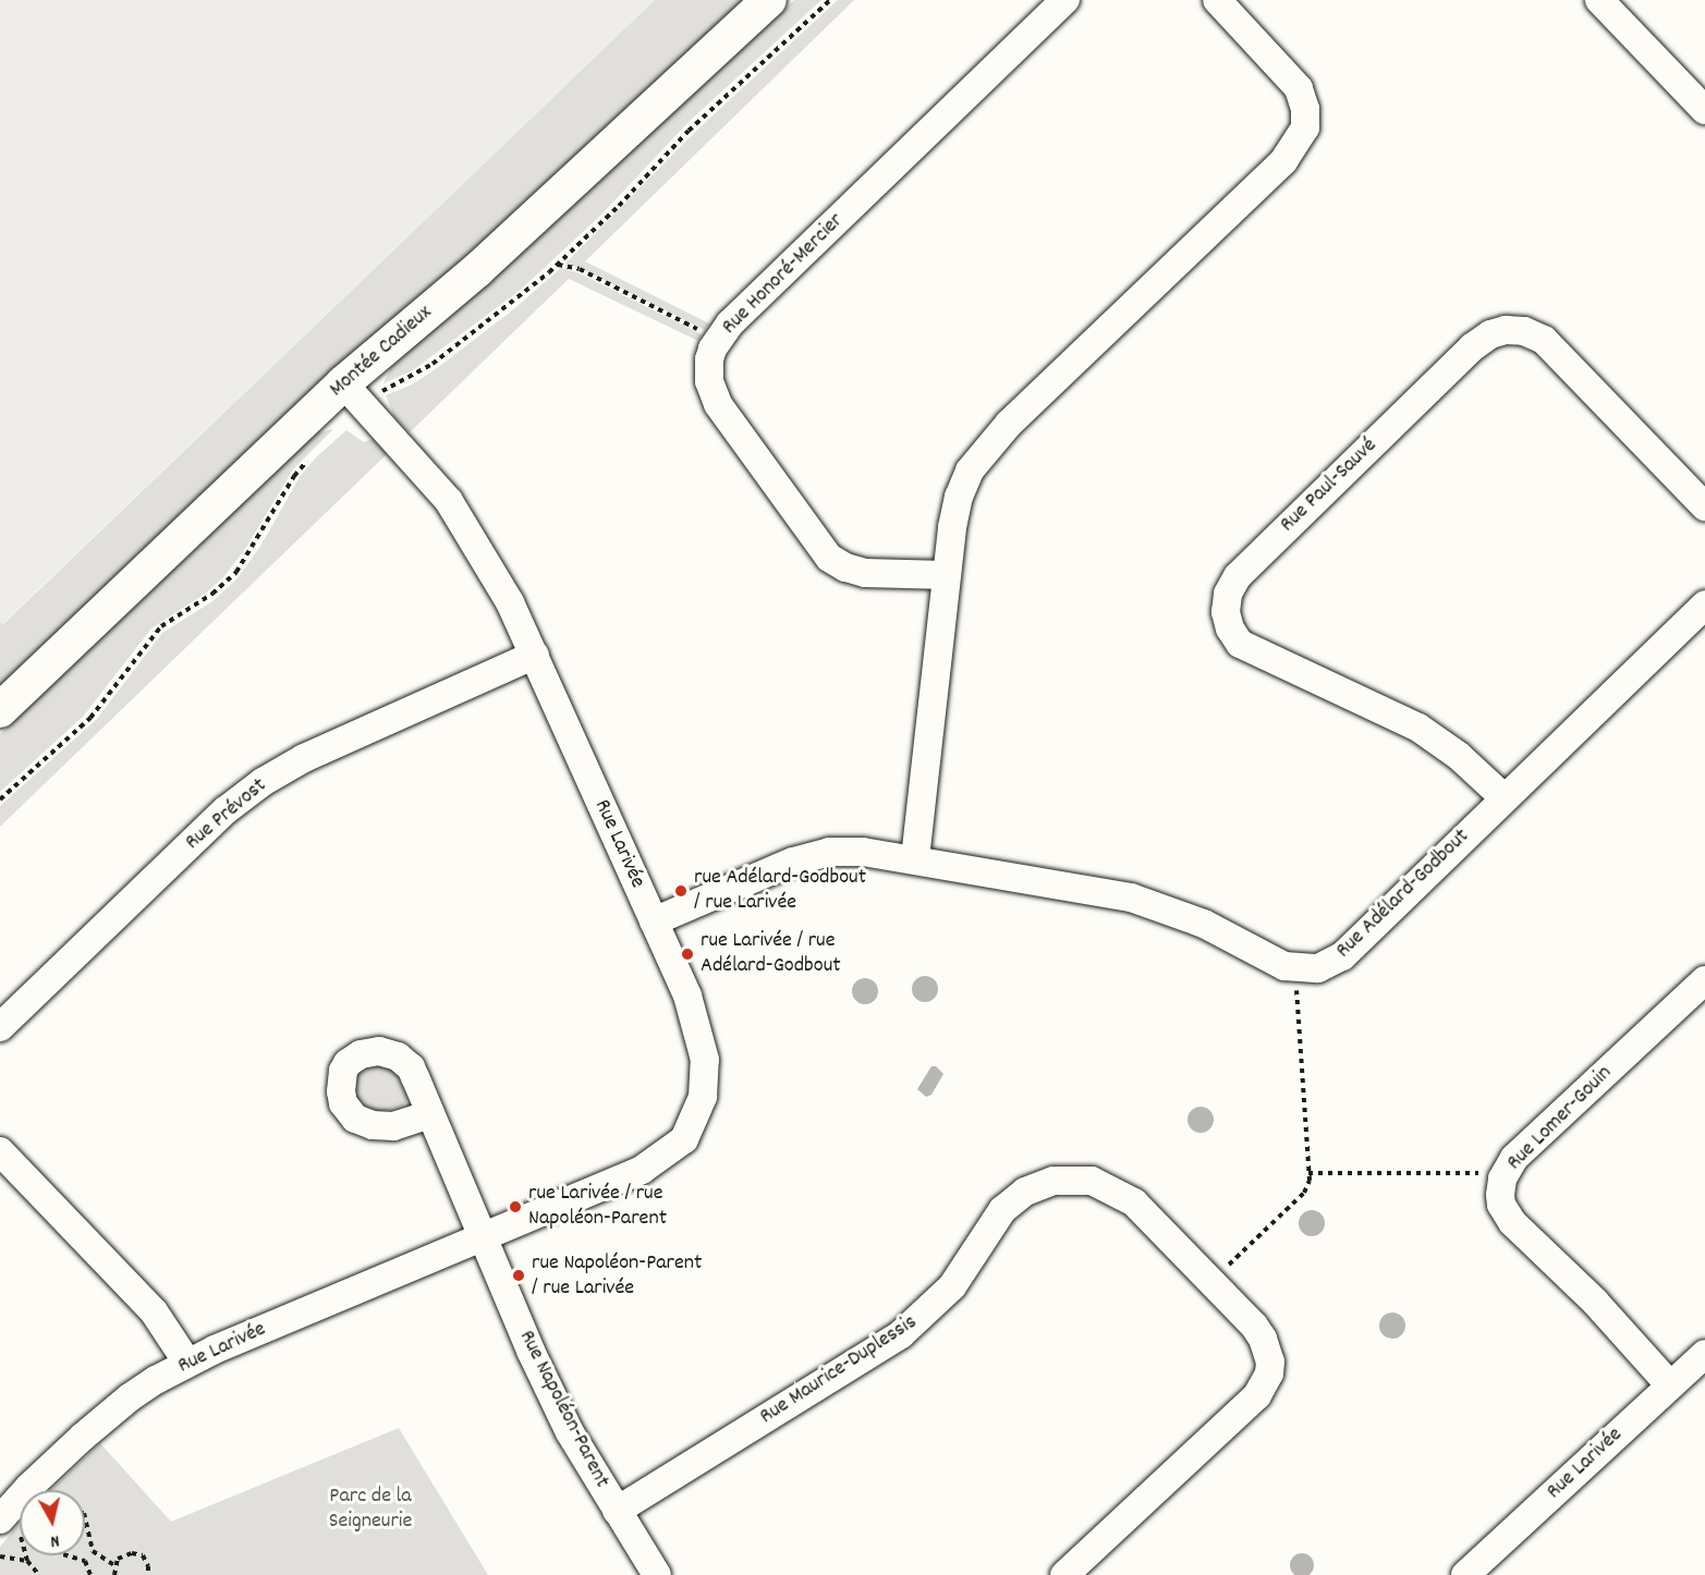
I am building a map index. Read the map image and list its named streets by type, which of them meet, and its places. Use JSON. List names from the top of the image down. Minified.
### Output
{"streets":{"street":["Rue Honoré-Mercier","Montée Cadieux","Rue Paul-Sauvé","Rue Prévost","Rue Larivée","Rue Adélard-Godbout","Rue Lomer-Gouin","Rue Maurice-Duplessis","Rue Napoléon-Parent"]},"crossings":[["Montée Cadieux","Rue Larivée"],["Rue Paul-Sauvé","Rue Adélard-Godbout"],["Rue Prévost","Rue Larivée"],["Rue Larivée","Rue Adélard-Godbout"],["Rue Larivée","Rue Lomer-Gouin"],["Rue Larivée","Rue Napoléon-Parent"],["Rue Maurice-Duplessis","Rue Napoléon-Parent"]],"parks":["Parc de la Seigneurie"],"places":["rue Adélard-Godbout / rue Larivée","rue Larivée / rue Adélard-Godbout","rue Larivée / rue Napoléon-Parent","rue Napoléon-Parent / rue Larivée"],"north":"bottom"}
